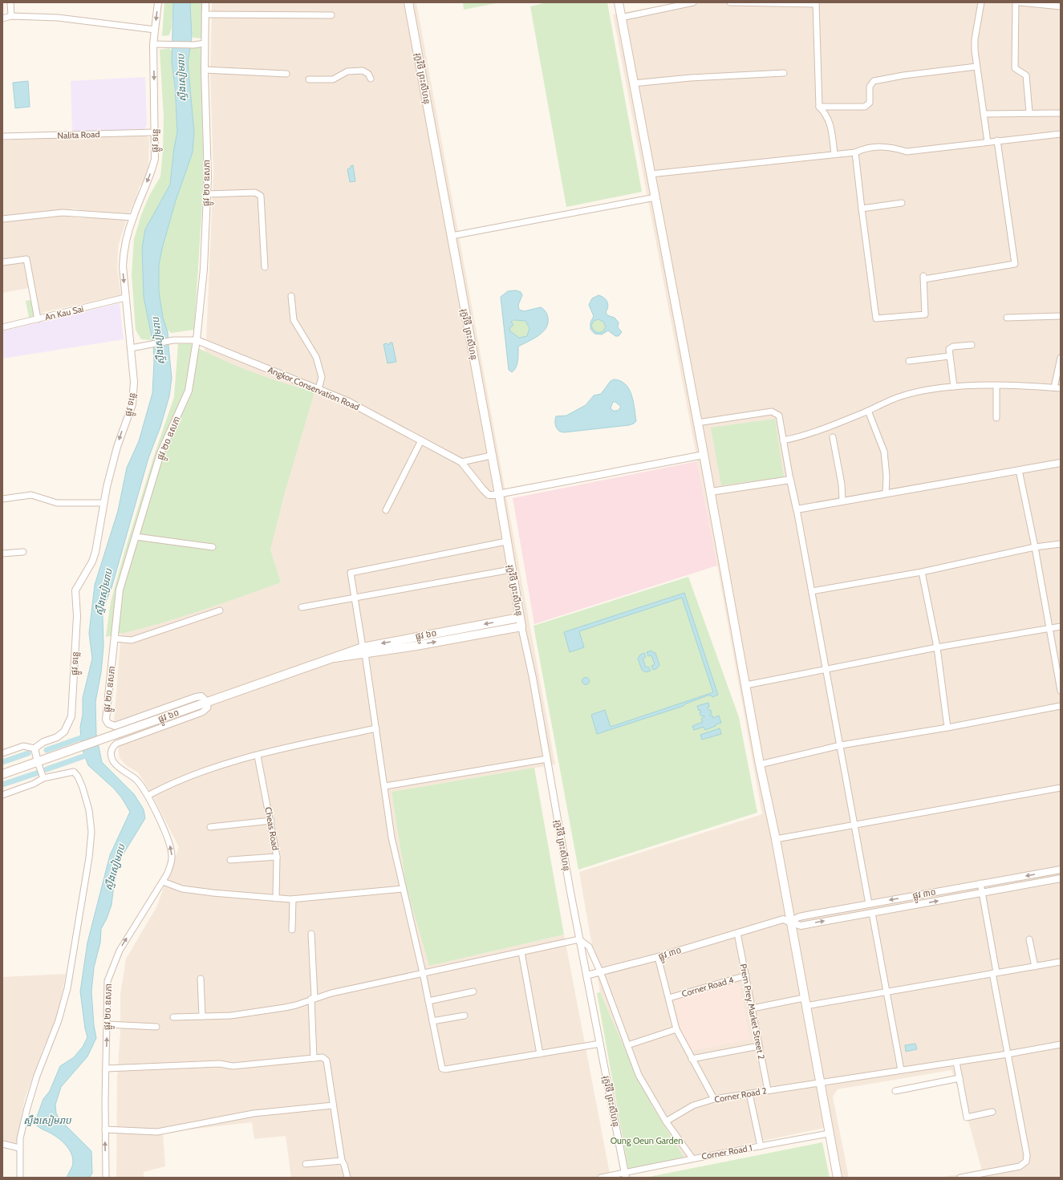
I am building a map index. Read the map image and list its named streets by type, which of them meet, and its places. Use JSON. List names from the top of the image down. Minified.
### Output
{"streets":{"main road":["រុក្ខវិថី ព្រះសីហនុ","ផ្លូវ ៦០"],"street":["Nalita Road","ផ្លូវ ទន្លេ","ផ្លូវ ២០ ឧសភា","An Kau Sai","Angkor Conservation Road","Cheas Road","ផ្លូវ ៣០","Corner Road 4","Prem Prey Market Street 2","Corner Road 2","Corner Road 1"]},"crossings":[["រុក្ខវិថី ព្រះសីហនុ","ផ្លូវ ៦០"],["រុក្ខវិថី ព្រះសីហនុ","ផ្លូវ ៣០"],["រុក្ខវិថី ព្រះសីហនុ","Corner Road 1"],["Nalita Road","ផ្លូវ ទន្លេ"],["ផ្លូវ ទន្លេ","An Kau Sai"],["ផ្លូវ ២០ ឧសភា","Angkor Conservation Road"],["ផ្លូវ ២០ ឧសភា","ផ្លូវ ៦០"],["ផ្លូវ ៣០","Prem Prey Market Street 2"],["Corner Road 4","Prem Prey Market Street 2"],["Prem Prey Market Street 2","Corner Road 2"]],"one_way":["ផ្លូវ ទន្លេ"],"water":["ស្ទឹងសៀមរាប"],"parks":["Oung Oeun Garden"]}
